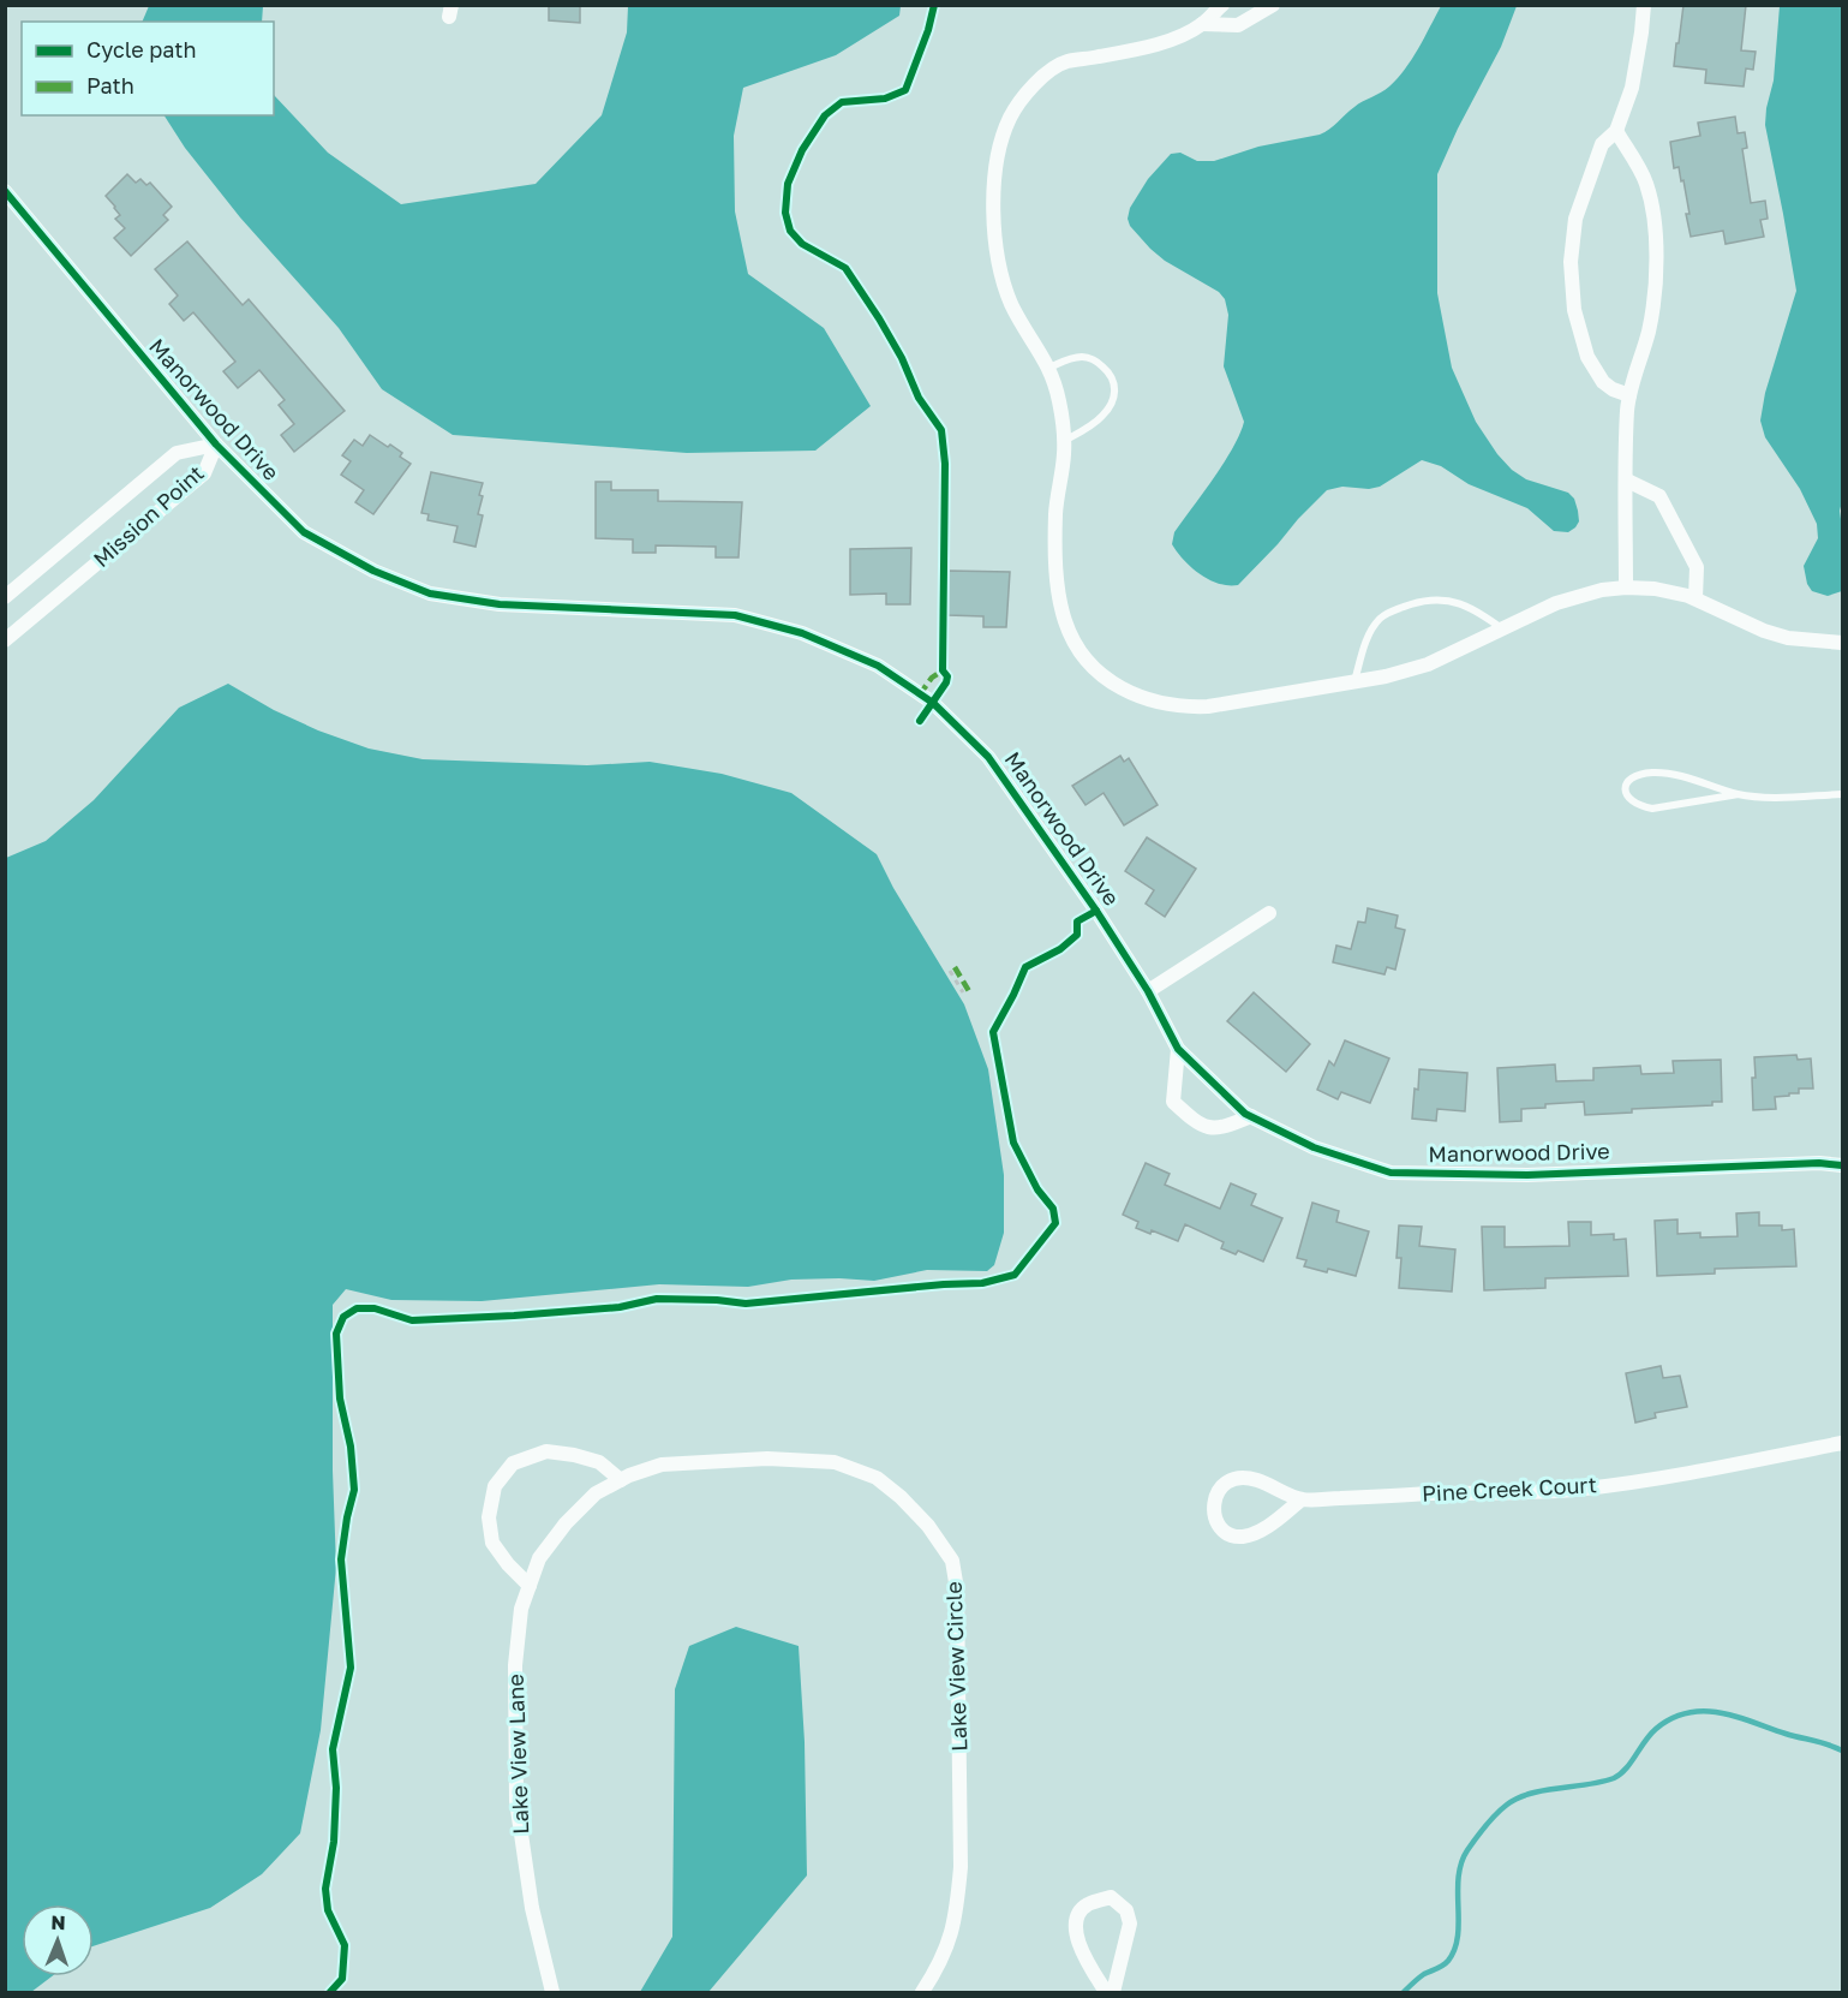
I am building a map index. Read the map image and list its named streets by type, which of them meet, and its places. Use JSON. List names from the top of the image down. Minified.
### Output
{"streets":{"street":["Manorwood Drive","Mission Point","Pine Creek Court","Lake View Circle","Lake View Lane"]},"crossings":[["Manorwood Drive","Mission Point"],["Lake View Circle","Lake View Lane"]],"legend":["Cycle path","Path"],"north":"top"}
